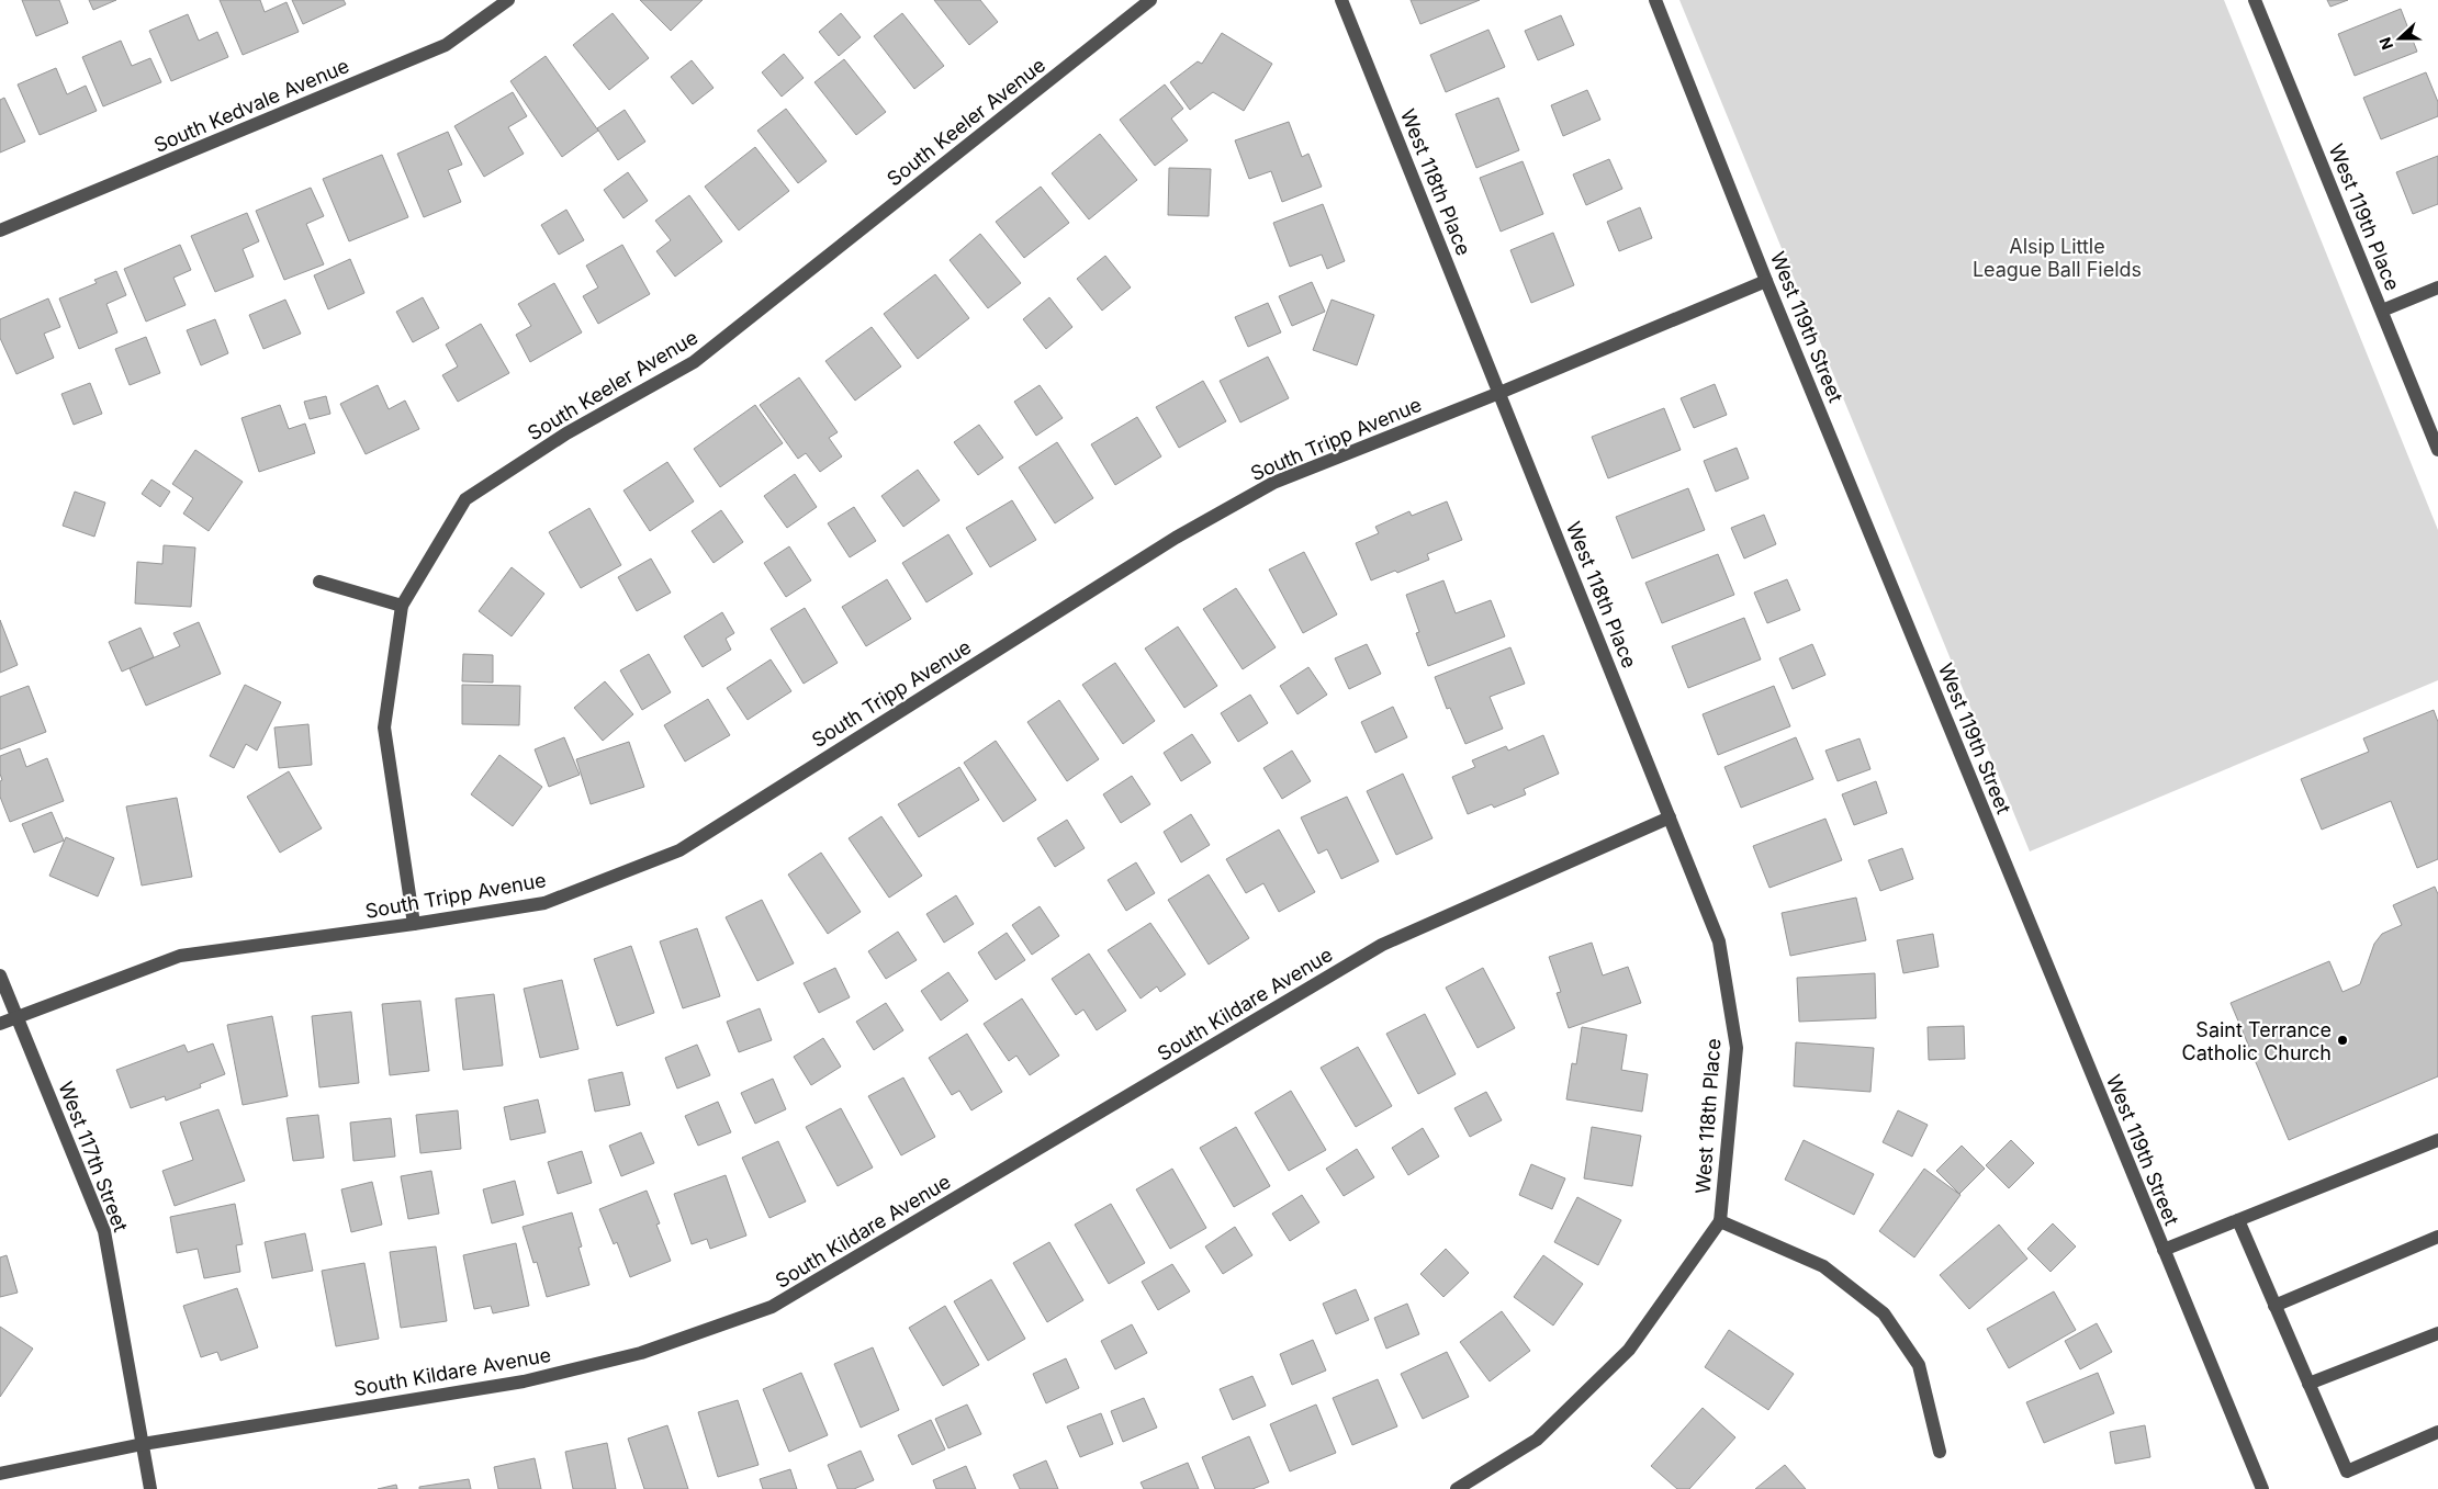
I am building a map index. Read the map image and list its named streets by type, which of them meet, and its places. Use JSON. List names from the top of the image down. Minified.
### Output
{"streets":{"street":["South Kedvale Avenue","South Keeler Avenue","West 118th Place","West 119th Place","West 119th Street","South Tripp Avenue","South Kildare Avenue","West 117th Street"]},"crossings":[["South Keeler Avenue","South Tripp Avenue"],["West 118th Place","South Tripp Avenue"],["West 118th Place","South Kildare Avenue"],["West 119th Street","South Tripp Avenue"],["South Tripp Avenue","West 117th Street"],["South Kildare Avenue","West 117th Street"]],"parks":["Alsip Little League Ball Fields"],"places":["Saint Terrance Catholic Church"],"north":"left"}
